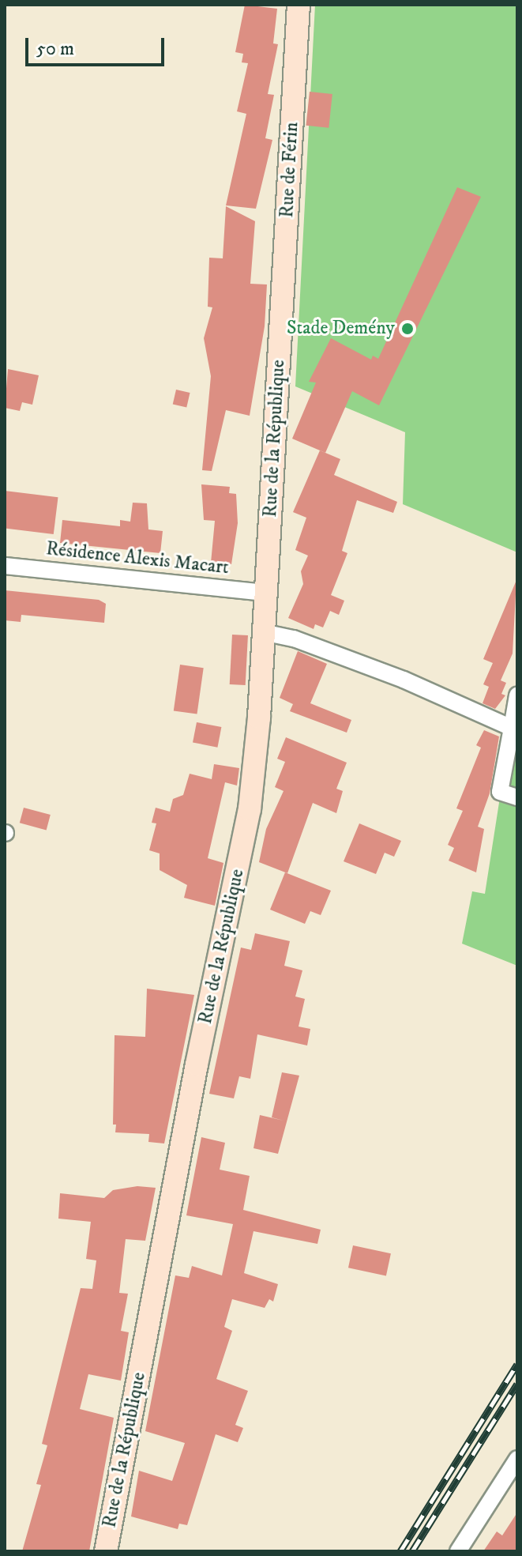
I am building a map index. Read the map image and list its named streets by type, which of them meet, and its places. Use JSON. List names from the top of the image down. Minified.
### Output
{"streets":{"main road":["Rue de Férin","Rue de la République"],"street":["Résidence Alexis Macart"]},"crossings":[["Rue de Férin","Rue de la République"],["Rue de la République","Résidence Alexis Macart"]],"places":["Stade Demény"],"scale_bar":"50 m"}
